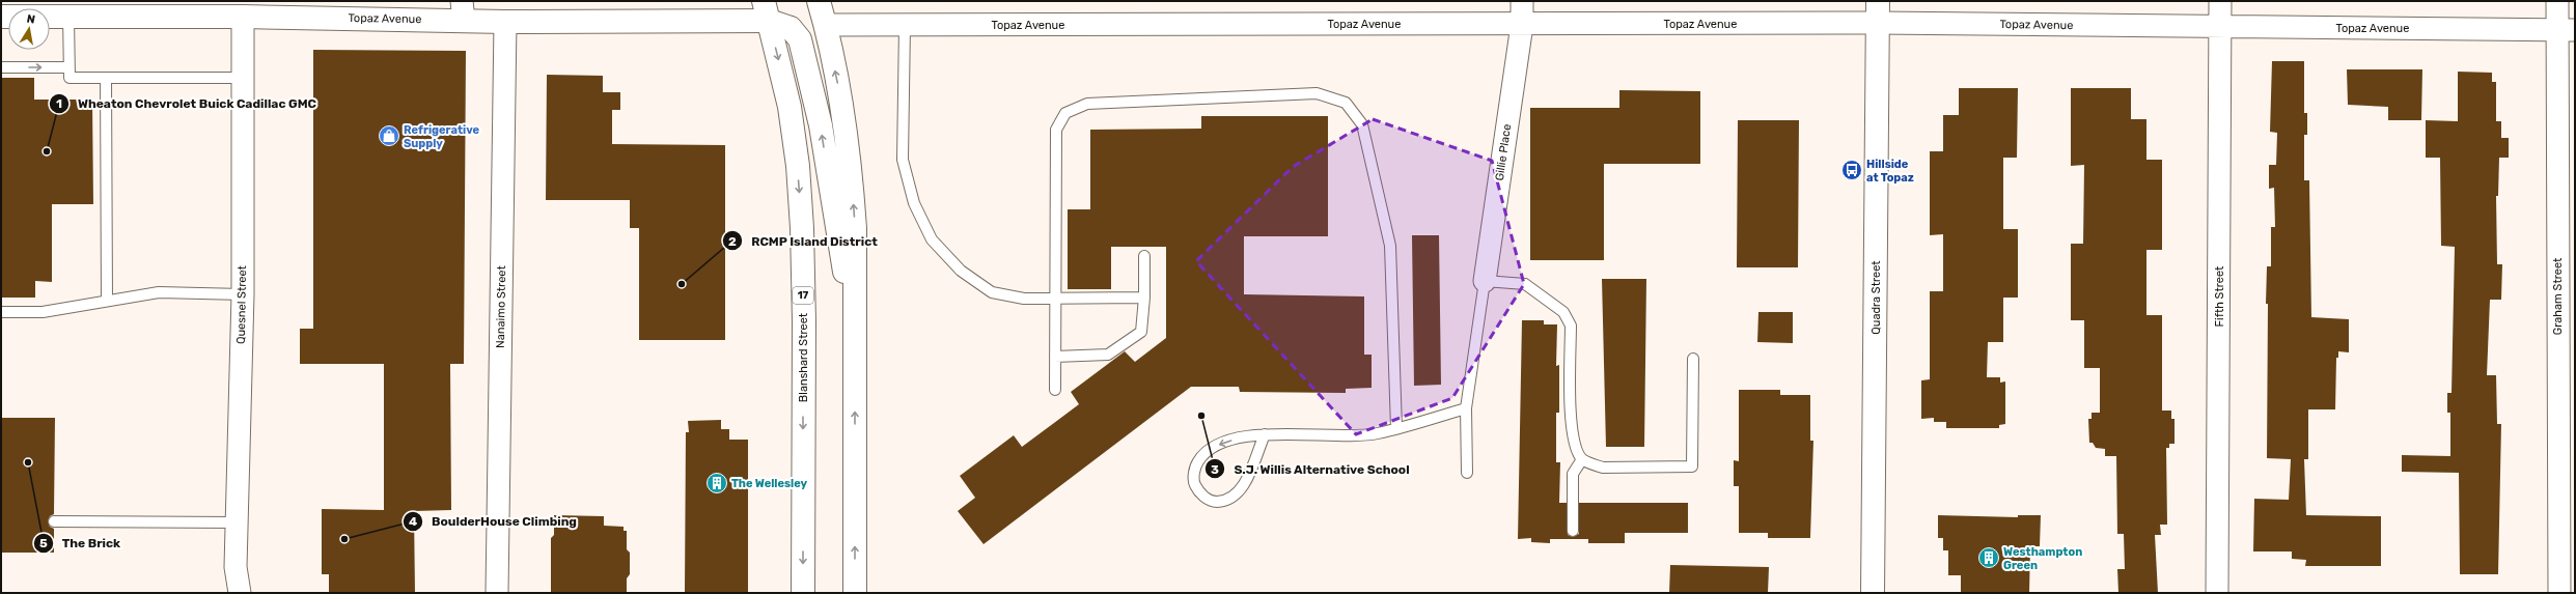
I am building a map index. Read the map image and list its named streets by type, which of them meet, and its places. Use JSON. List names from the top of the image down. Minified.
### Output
{"streets":{"main road":["Topaz Avenue","17","Quadra Street","Blanshard Street"],"street":["Gillie Place","Fifth Street","Graham Street","Quesnel Street","Nanaimo Street"]},"crossings":[["Topaz Avenue","Gillie Place"],["Topaz Avenue","Fifth Street"],["Topaz Avenue","Graham Street"],["Topaz Avenue","Quadra Street"],["Topaz Avenue","Quesnel Street"],["Topaz Avenue","Nanaimo Street"],["Topaz Avenue","Blanshard Street"]],"places":{"shop":["Refrigerative Supply"],"other":["Wheaton Chevrolet Buick Cadillac GMC","RCMP Island District","S.J. Willis Alternative School","The Brick","BoulderHouse Climbing"],"bus stop":["Hillside at Topaz"],"building":["The Wellesley","Westhampton Green"]},"north":"top"}
